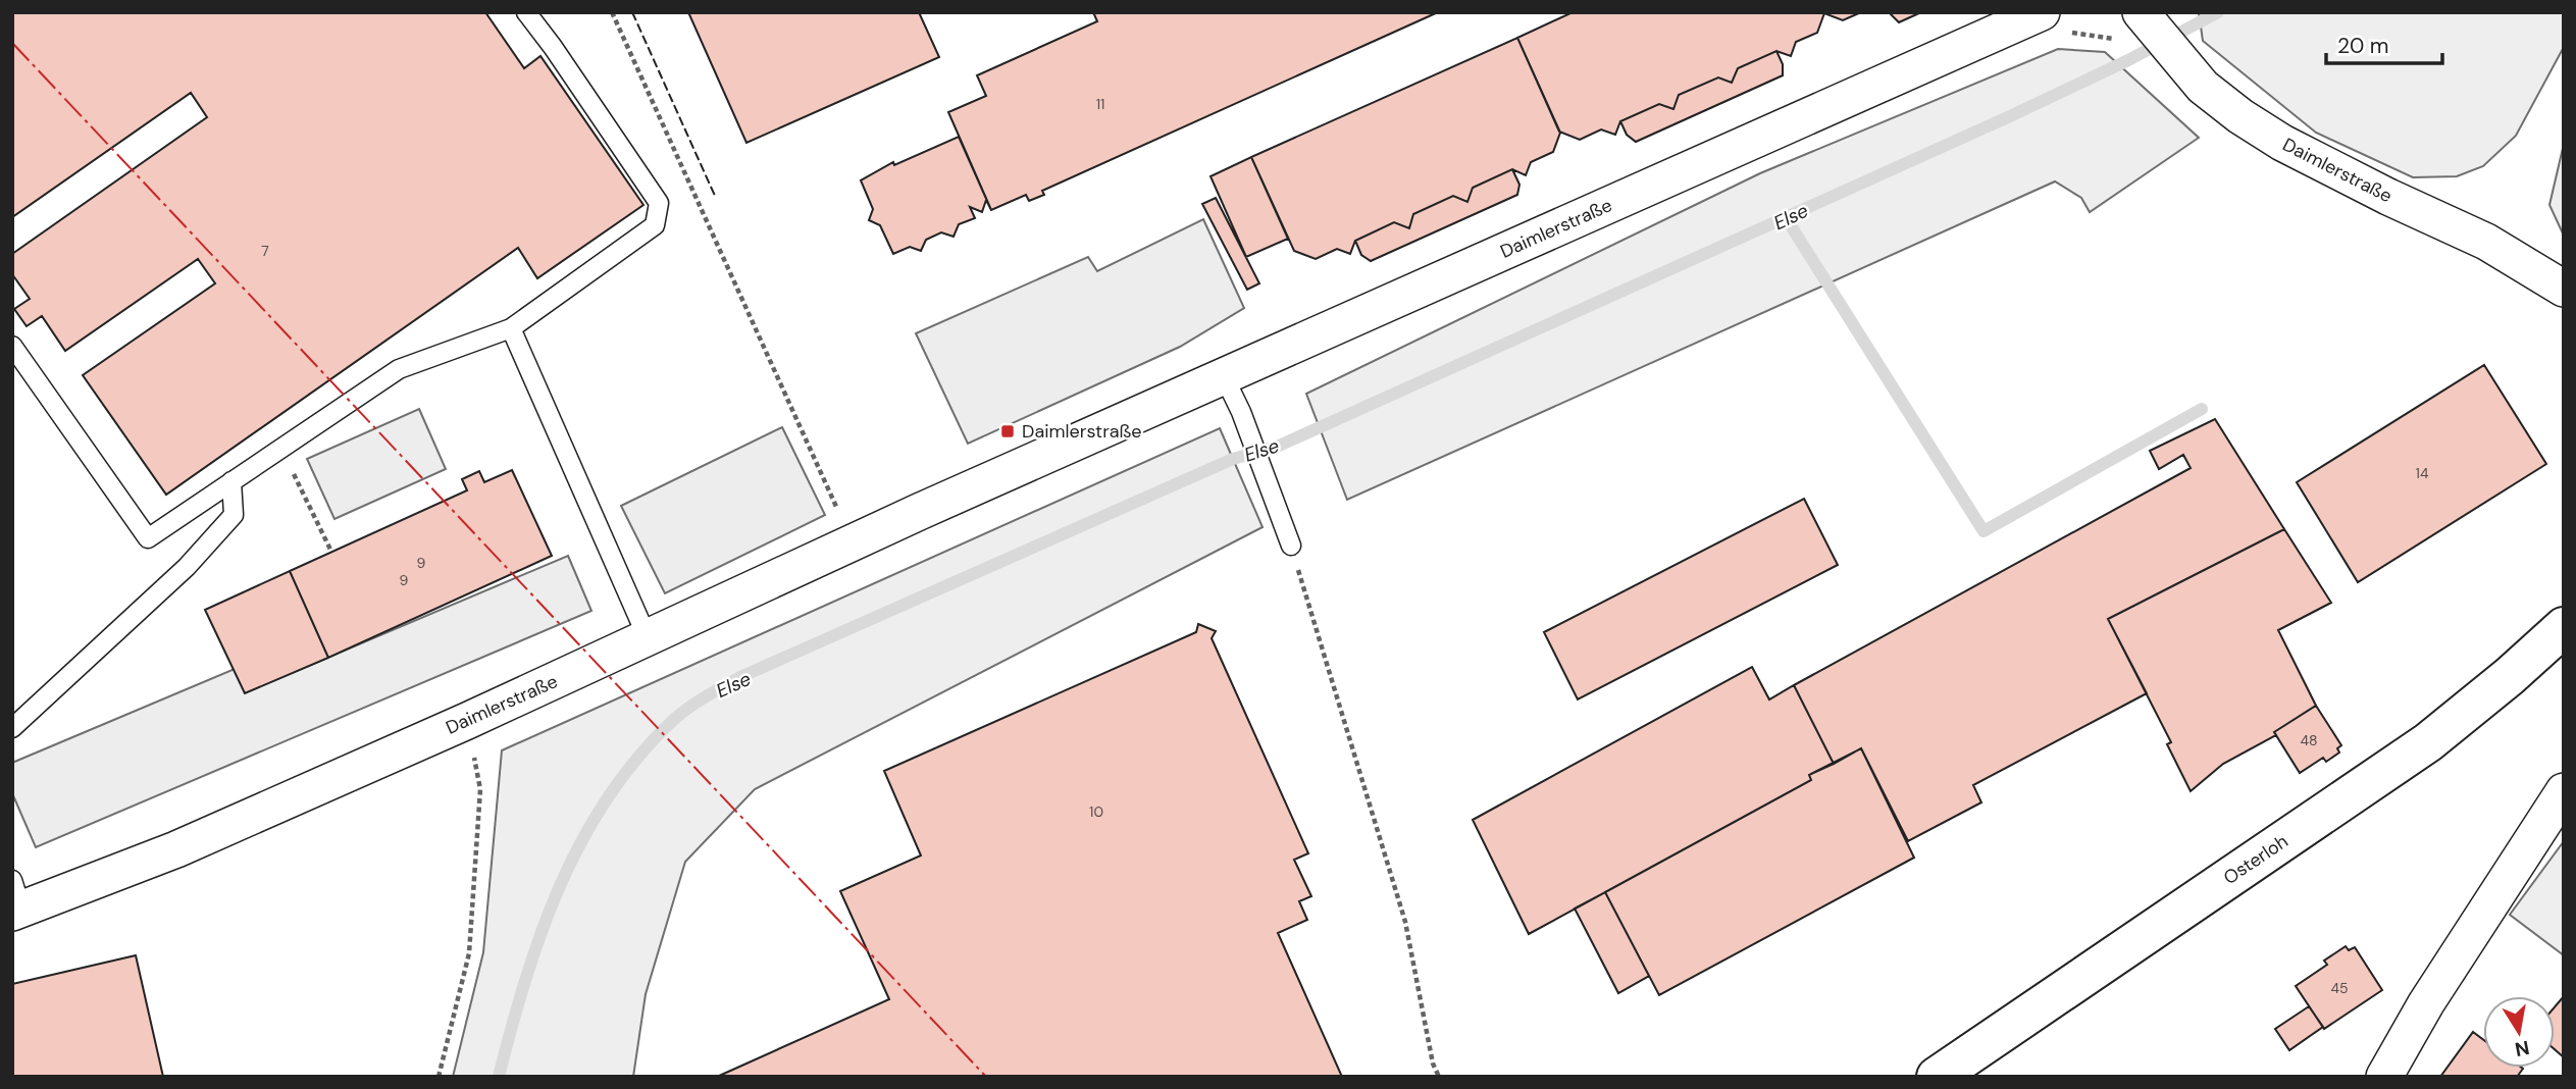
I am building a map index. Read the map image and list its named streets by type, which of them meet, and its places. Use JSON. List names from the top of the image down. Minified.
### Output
{"streets":{"main road":["Osterloh"],"street":["Daimlerstraße"]},"water":["Else"],"places":{"transit":["Daimlerstraße"]},"house_numbers":["11","7","14","9","9","48","10","45"],"scale_bar":"20 m","north":"bottom"}
